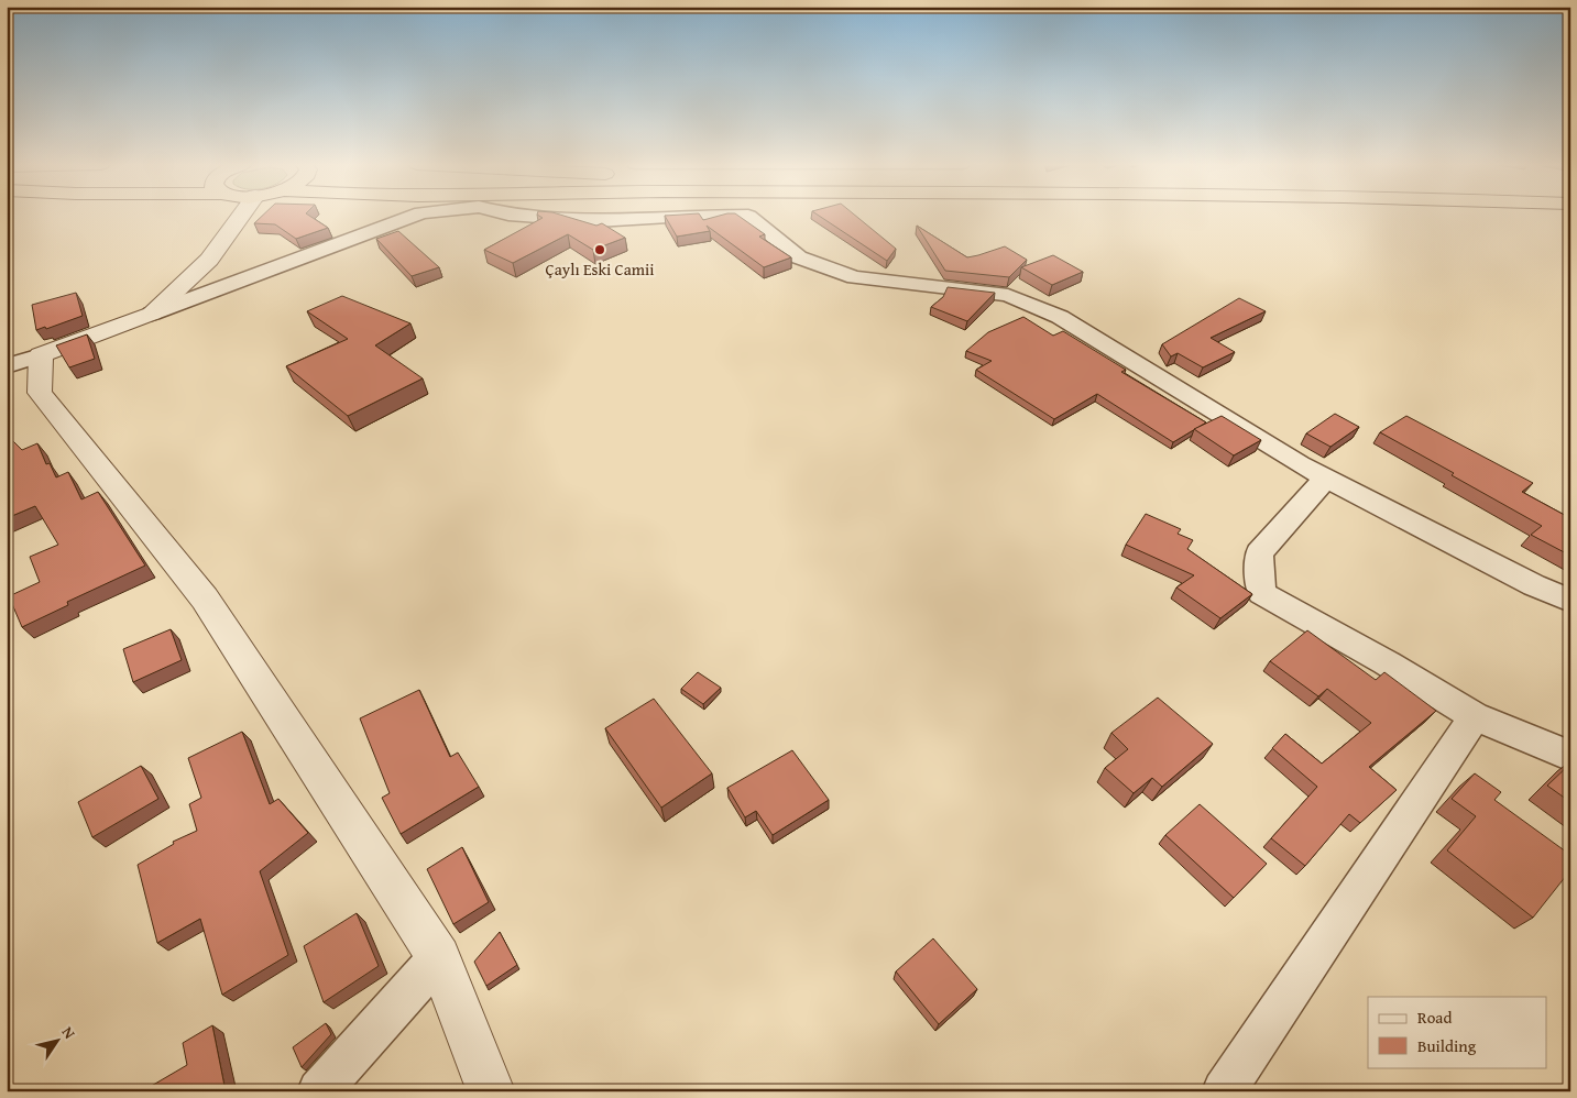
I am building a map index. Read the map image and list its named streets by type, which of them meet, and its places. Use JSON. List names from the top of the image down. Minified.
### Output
{"places":["Çaylı Eski Camii"],"legend":["Road","Building"],"north":"top right"}
